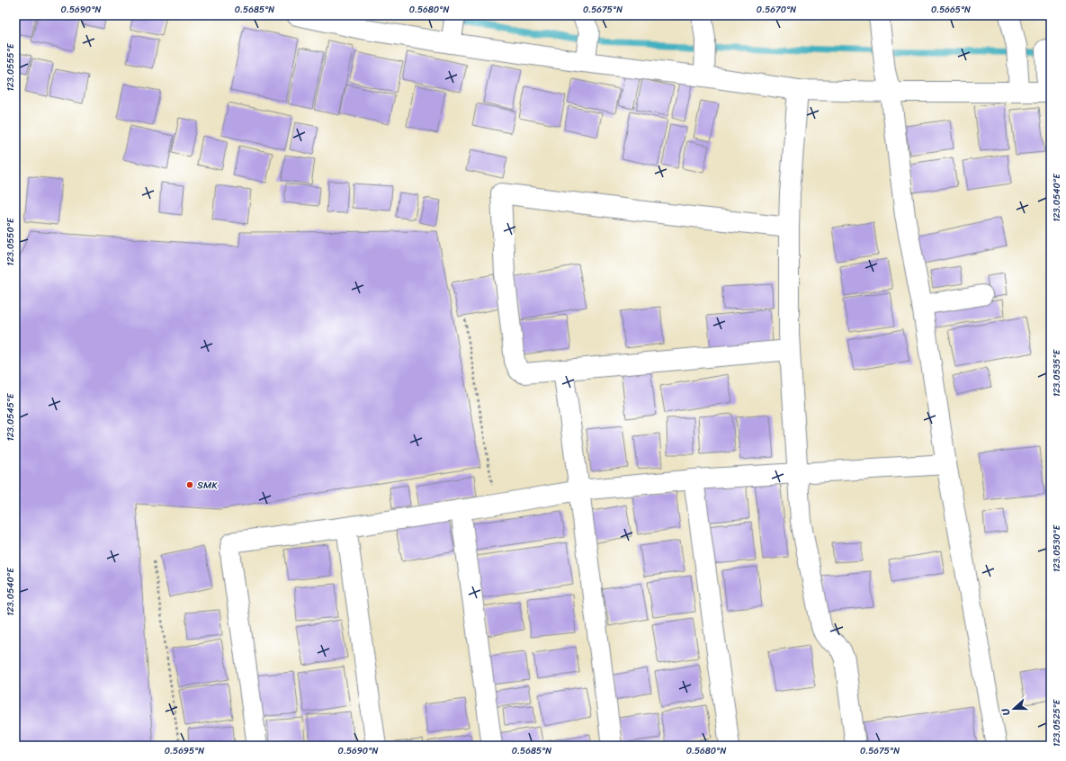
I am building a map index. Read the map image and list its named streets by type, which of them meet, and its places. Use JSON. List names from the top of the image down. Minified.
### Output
{"places":["SMK"],"north":"left","coordinates":["0.5690°N","0.5685°N","0.5680°N","0.5675°N","0.5670°N","0.5665°N","123.0555°E","123.0540°E","123.0550°E","123.0535°E","123.0545°E","123.0530°E","123.0525°E","0.5695°N"]}
